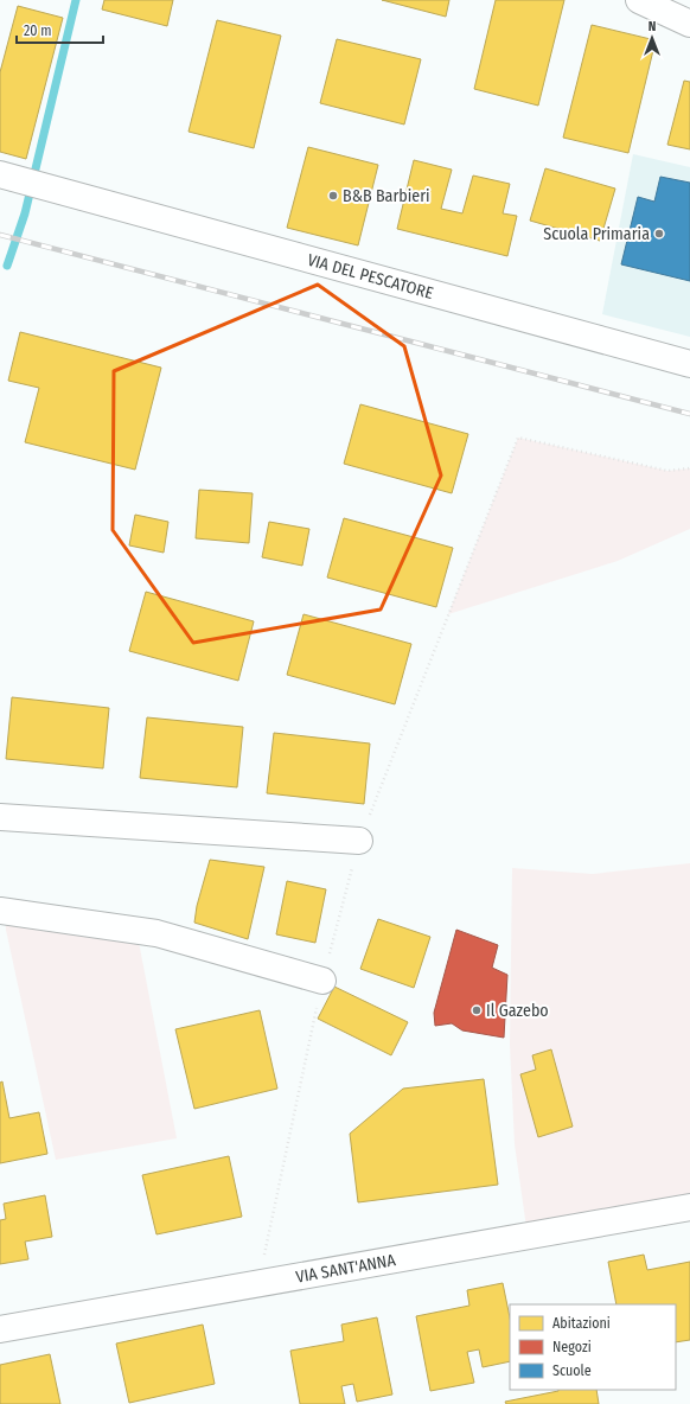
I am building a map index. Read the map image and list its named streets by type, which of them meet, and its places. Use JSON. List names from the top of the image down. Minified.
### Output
{"streets":{"street":["VIA DEL PESCATORE","VIA SANT'ANNA"]},"places":["B&B Barbieri","Scuola Primaria","Il Gazebo"],"legend":["Abitazioni","Negozi","Scuole"],"scale_bar":"20 m","north":"top"}
